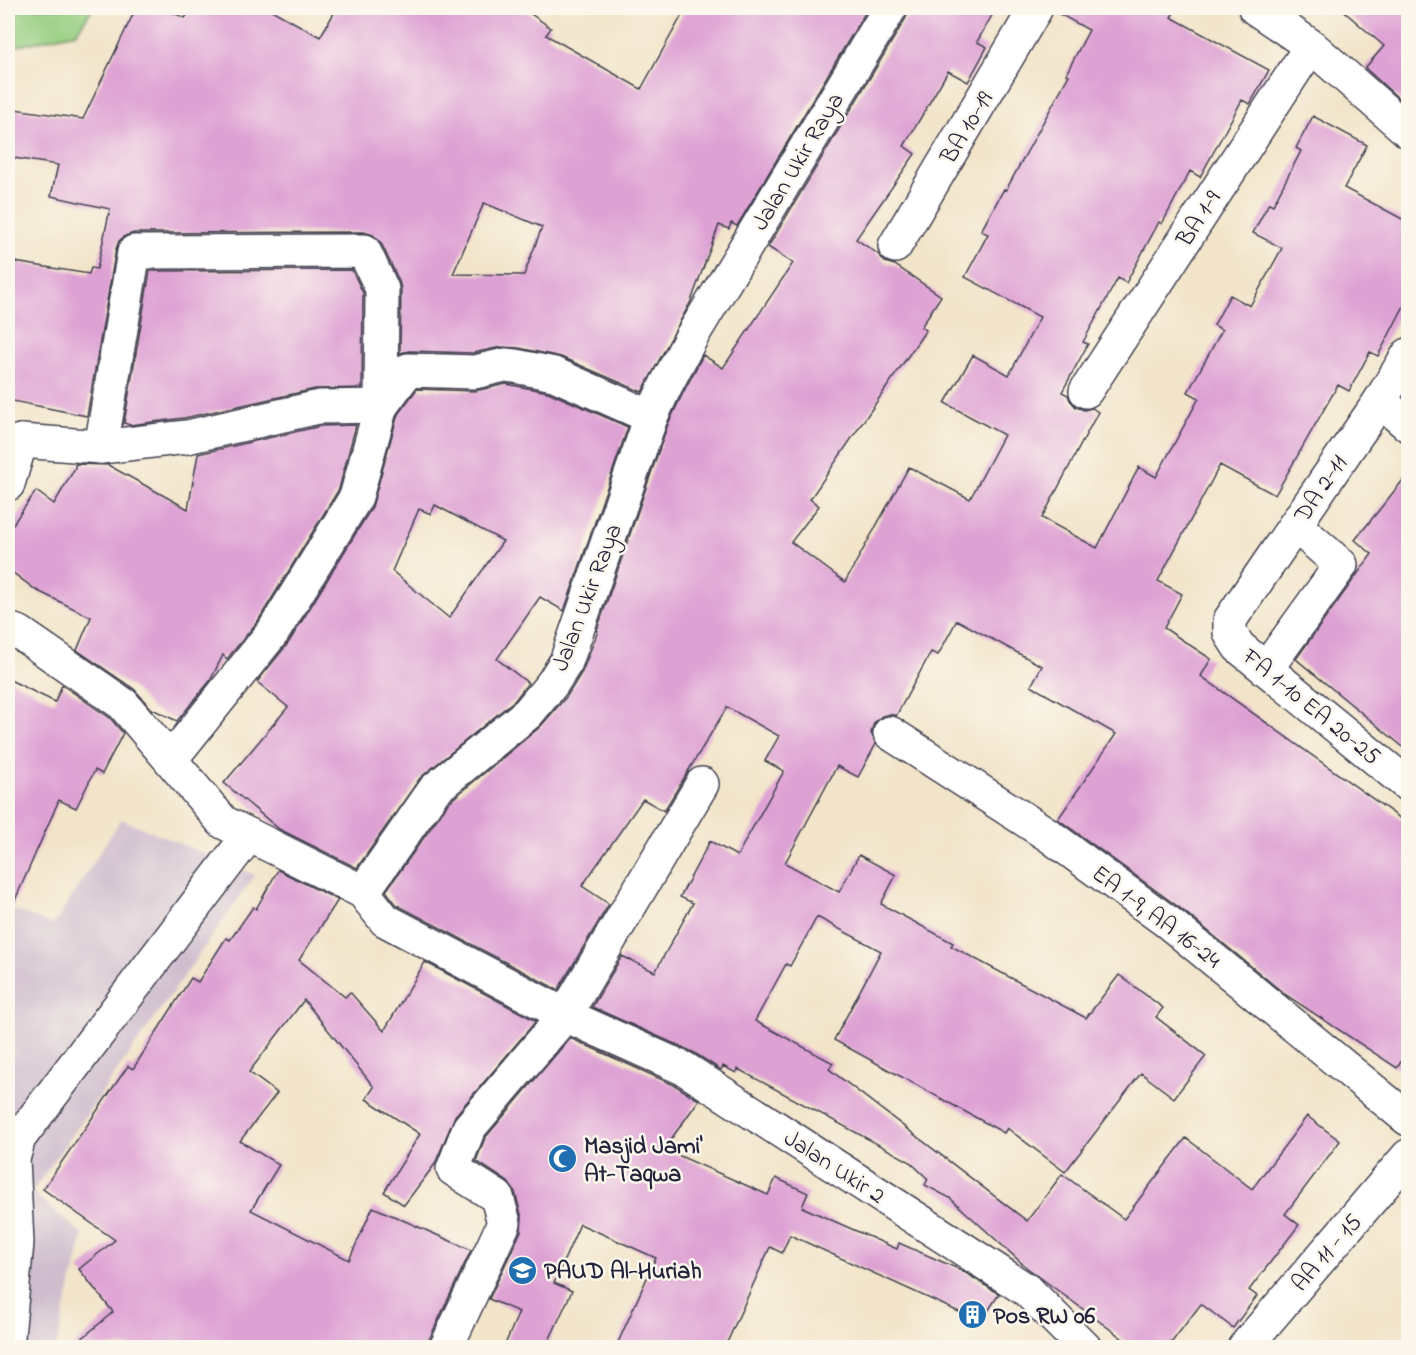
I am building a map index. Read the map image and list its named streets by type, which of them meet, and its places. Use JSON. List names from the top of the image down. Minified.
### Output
{"streets":{"street":["BA 10-19","Jalan Ukir Raya","BA 1-9","DA 2-11","FA 1-10 EA 20-25","EA 1-9, AA 16-24","Jalan Ukir 2","AA 11 - 15"]},"crossings":[["DA 2-11","FA 1-10 EA 20-25"]],"places":{"mosque":["Masjid Jami' At-Taqwa"],"school or university":["PAUD Al-Huriah"],"building":["Pos RW 06"]}}
